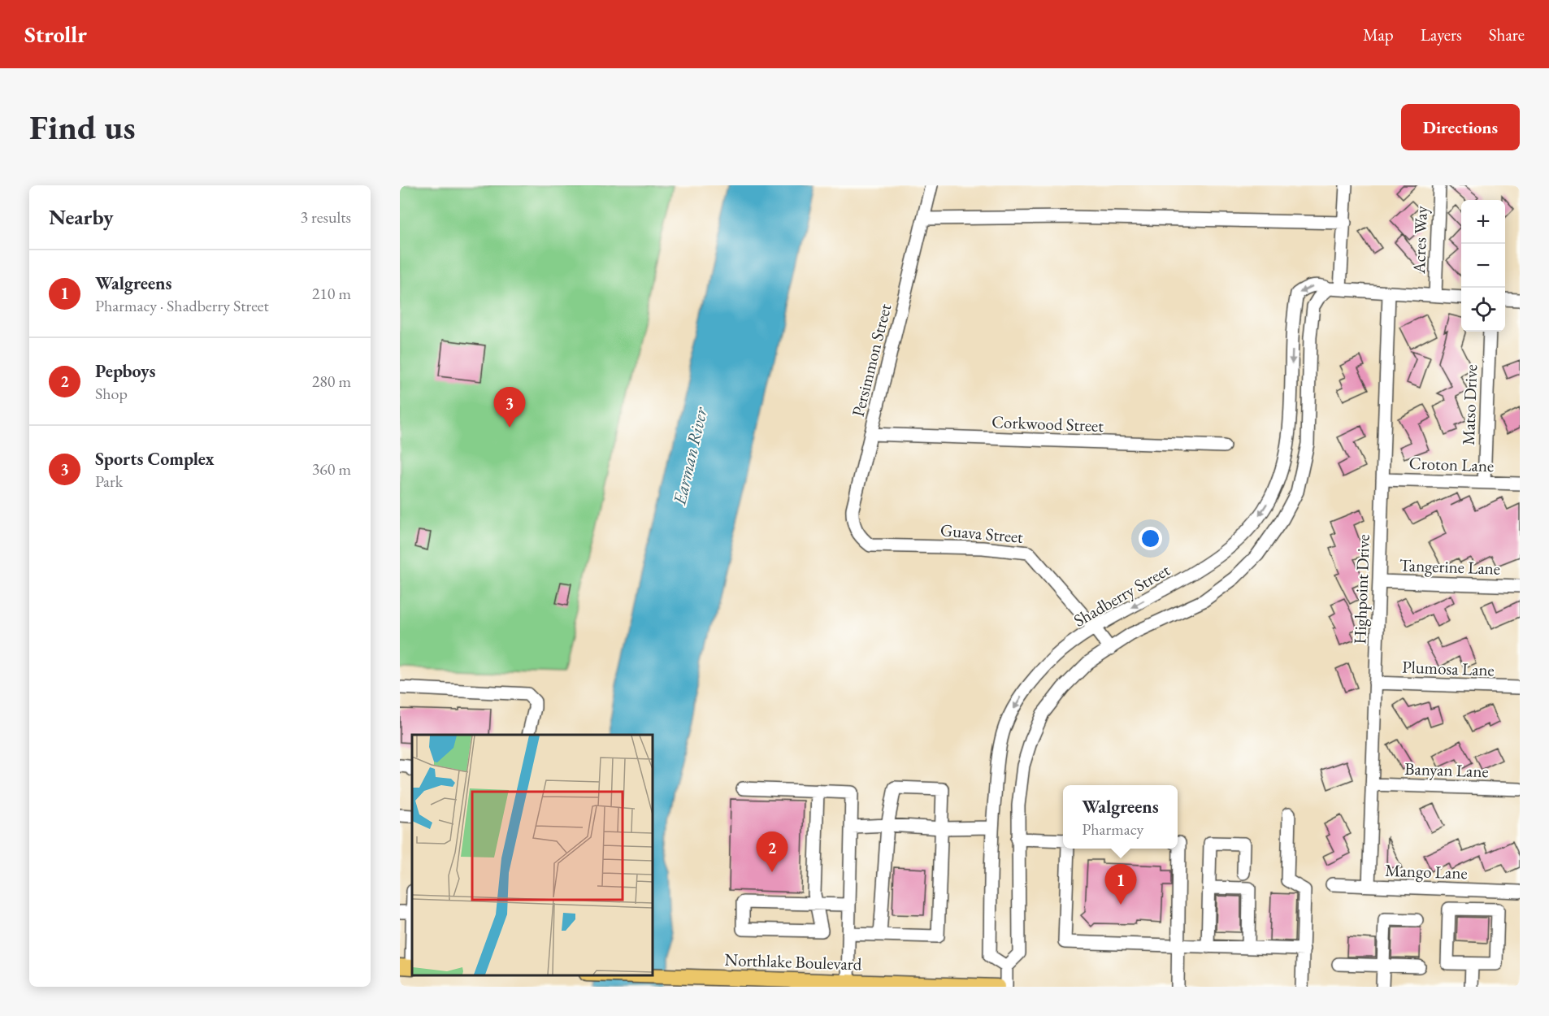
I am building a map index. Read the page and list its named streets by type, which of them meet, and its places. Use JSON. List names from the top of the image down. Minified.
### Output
{"streets":{"main road":["Northlake Boulevard"],"street":["Acres Way","Persimmon Street","Matso Drive","Corkwood Street","Croton Lane","Guava Street","Tangerine Lane","Highpoint Drive","Shadberry Street","Plumosa Lane","Banyan Lane","Mango Lane"]},"crossings":[["Persimmon Street","Corkwood Street"],["Persimmon Street","Guava Street"],["Matso Drive","Croton Lane"],["Croton Lane","Highpoint Drive"],["Guava Street","Shadberry Street"],["Tangerine Lane","Highpoint Drive"],["Highpoint Drive","Plumosa Lane"],["Highpoint Drive","Banyan Lane"],["Highpoint Drive","Mango Lane"]],"water":["Earman River"],"page":{"header":"Strollr","nav":["Map","Layers","Share"],"buttons":"Directions","title":"Find us","heading":["Nearby","3 results"],"map_buttons":["+","−"],"list":[{"mark":"1","name":"Walgreens","note":"Pharmacy · Shadberry Street","value":"210 m"},{"mark":"2","name":"Pepboys","note":"Shop","value":"280 m"},{"mark":"3","name":"Sports Complex","note":"Park","value":"360 m"}],"pins":["3","2","1"],"popup":["Walgreens","Pharmacy"]}}
